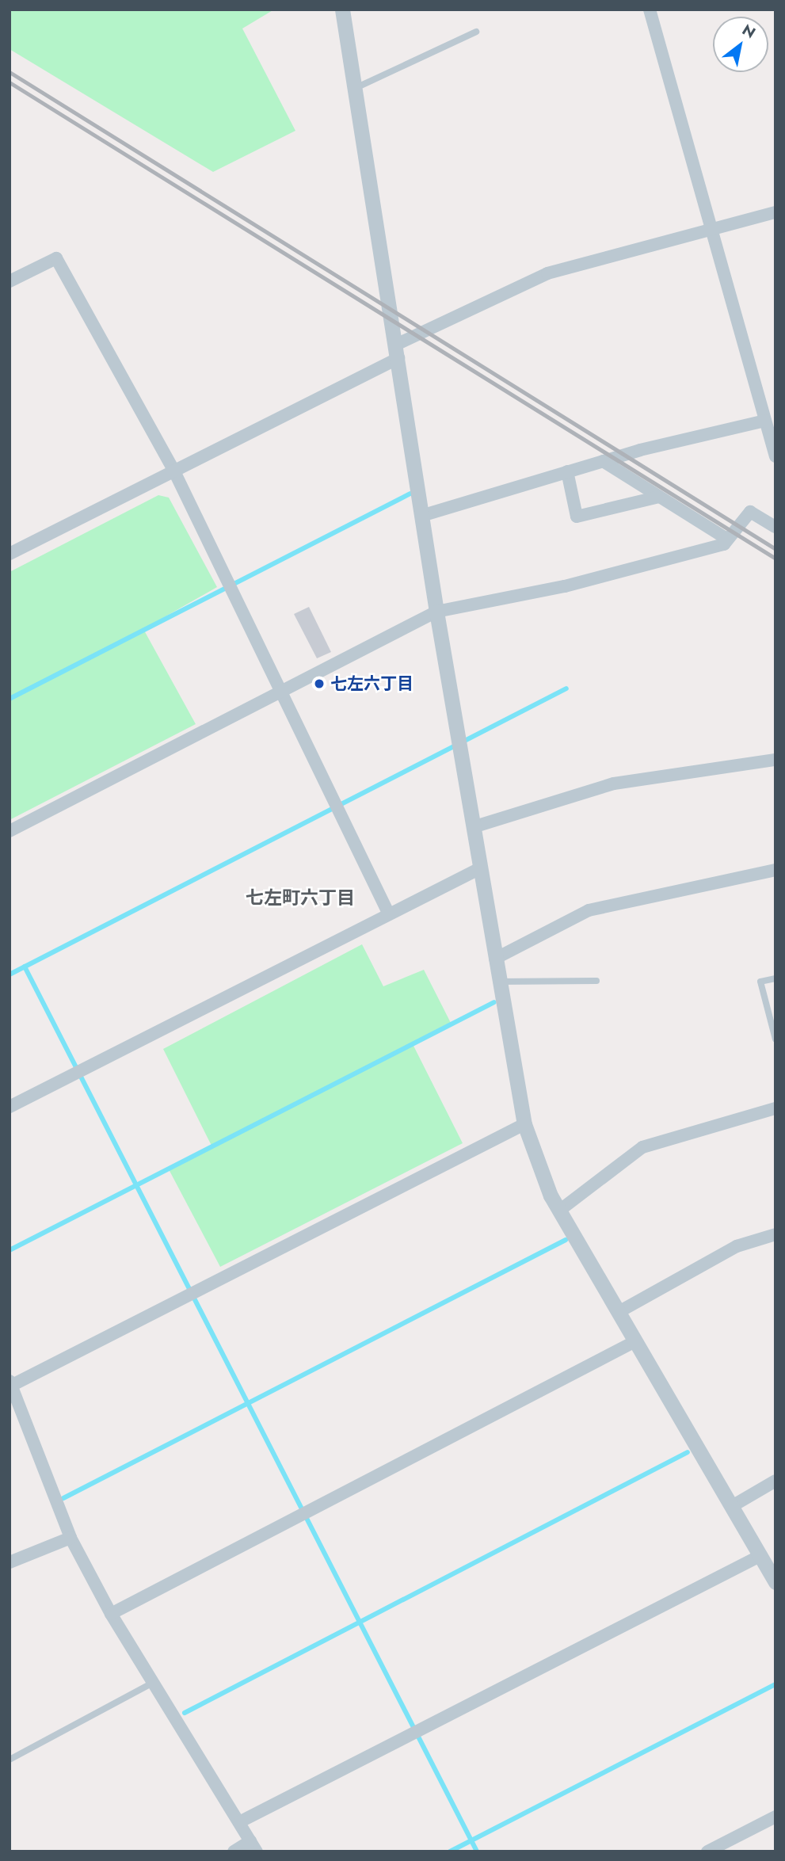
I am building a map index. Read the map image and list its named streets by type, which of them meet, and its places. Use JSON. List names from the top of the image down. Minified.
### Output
{"districts":["七左町六丁目"],"places":["七左六丁目"],"north":"top right"}
